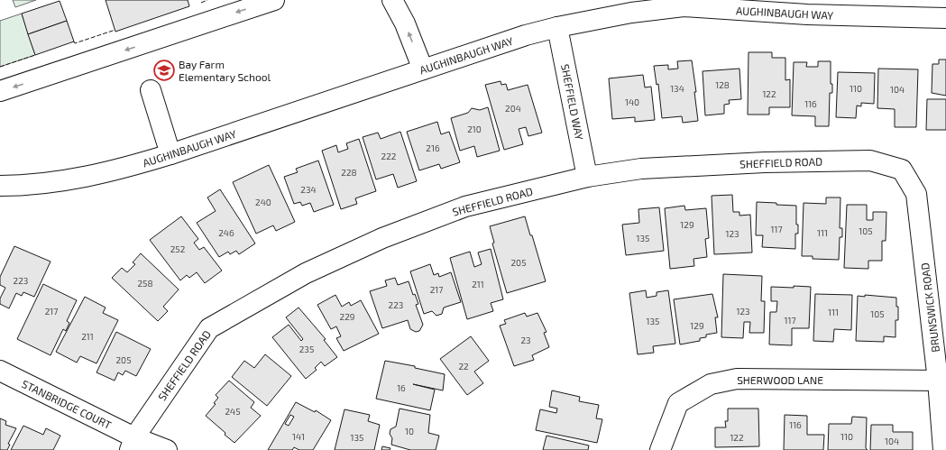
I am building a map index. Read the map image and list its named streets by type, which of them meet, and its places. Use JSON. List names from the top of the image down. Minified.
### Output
{"streets":{"street":["AUGHINBAUGH WAY","SHEFFIELD WAY","SHEFFIELD ROAD","BRUNSWICK ROAD","SHERWOOD LANE","STANBRIDGE COURT"]},"crossings":[["AUGHINBAUGH WAY","SHEFFIELD WAY"],["SHEFFIELD WAY","SHEFFIELD ROAD"],["SHEFFIELD ROAD","BRUNSWICK ROAD"],["SHEFFIELD ROAD","STANBRIDGE COURT"],["BRUNSWICK ROAD","SHERWOOD LANE"]],"places":{"school or university":["Bay Farm Elementary School"]},"house_numbers":["128","134","110","104","122","140","116","204","210","216","222","228","234","240","129","117","105","246","111","123","135","252","205","223","258","211","217","223","217","123","111","105","229","117","135","129","211","23","235","205","22","16","245","116","10","141","110","135","122","104"]}
